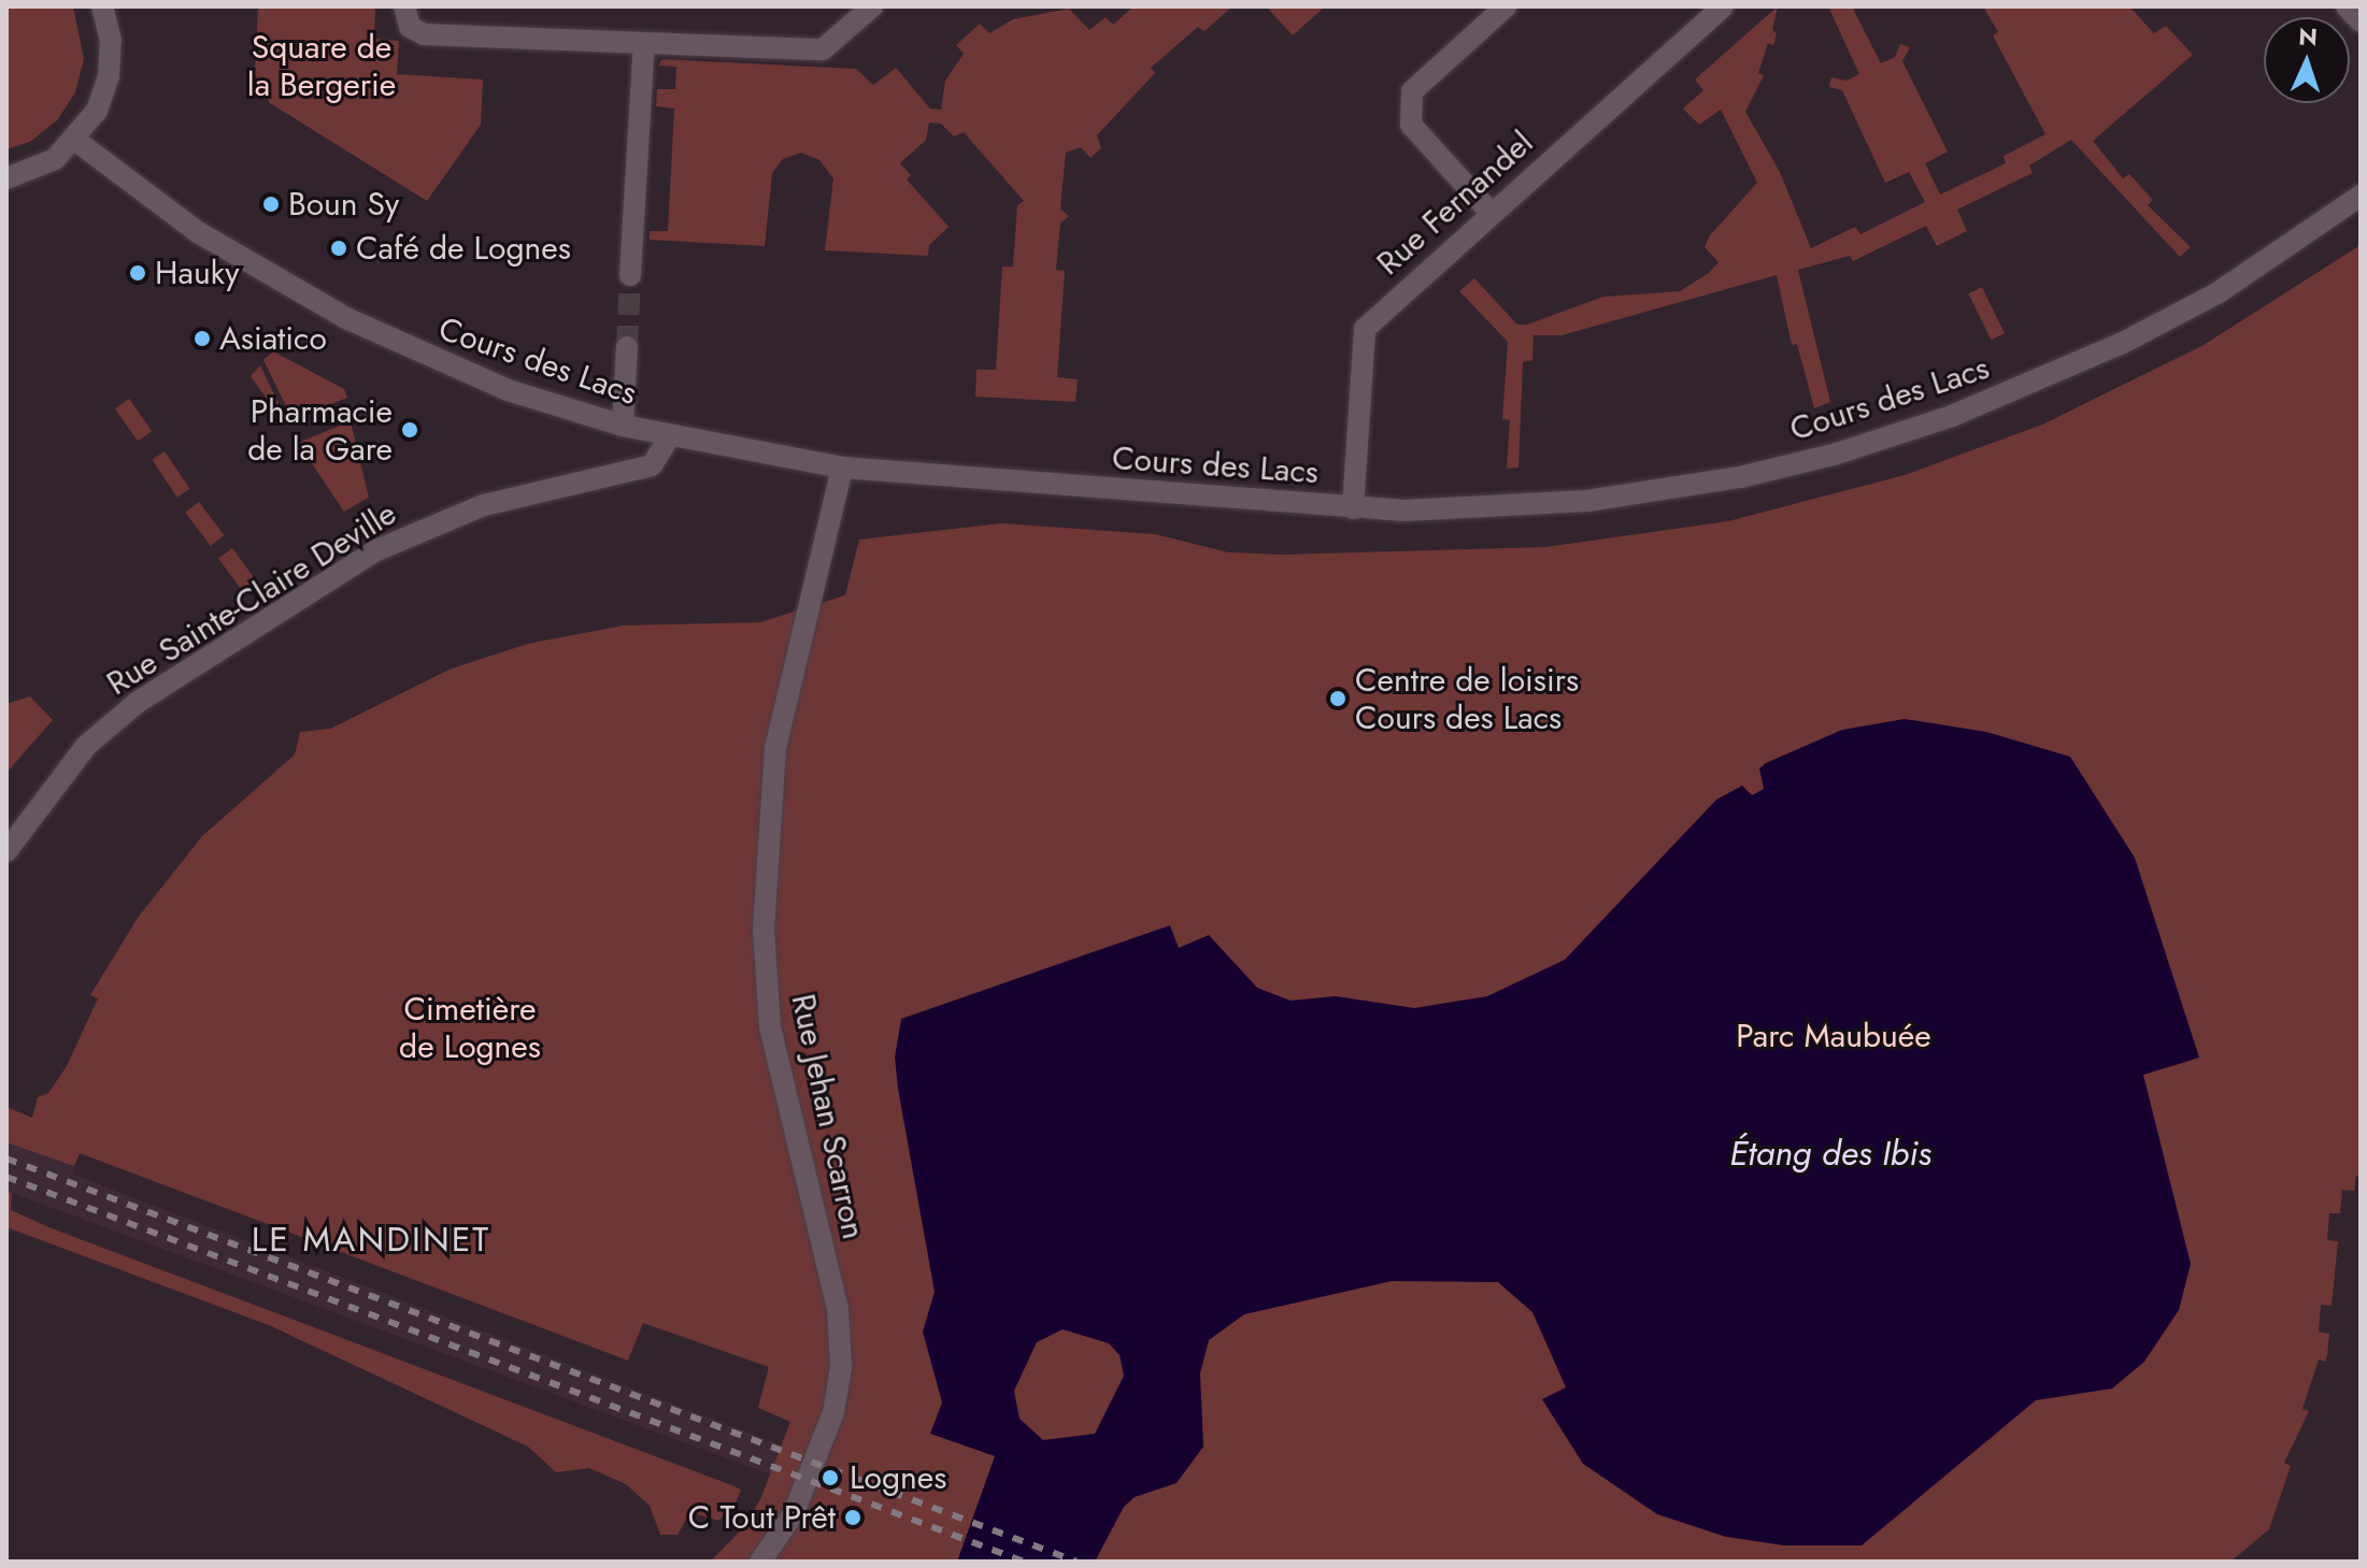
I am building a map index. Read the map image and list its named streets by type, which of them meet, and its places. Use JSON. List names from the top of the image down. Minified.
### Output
{"streets":{"street":["Rue Fernandel","Cours des Lacs","Rue Sainte-Claire Deville","Rue Jehan Scarron"]},"crossings":[["Rue Fernandel","Cours des Lacs"],["Cours des Lacs","Rue Sainte-Claire Deville"],["Cours des Lacs","Rue Jehan Scarron"]],"districts":["LE MANDINET"],"water":["Étang des Ibis"],"parks":["Square de la Bergerie","Cimetière de Lognes","Parc Maubuée"],"places":["Boun Sy","Café de Lognes","Hauky","Asiatico","Pharmacie de la Gare","Centre de loisirs Cours des Lacs","Lognes","C Tout Prêt"],"north":"top"}
